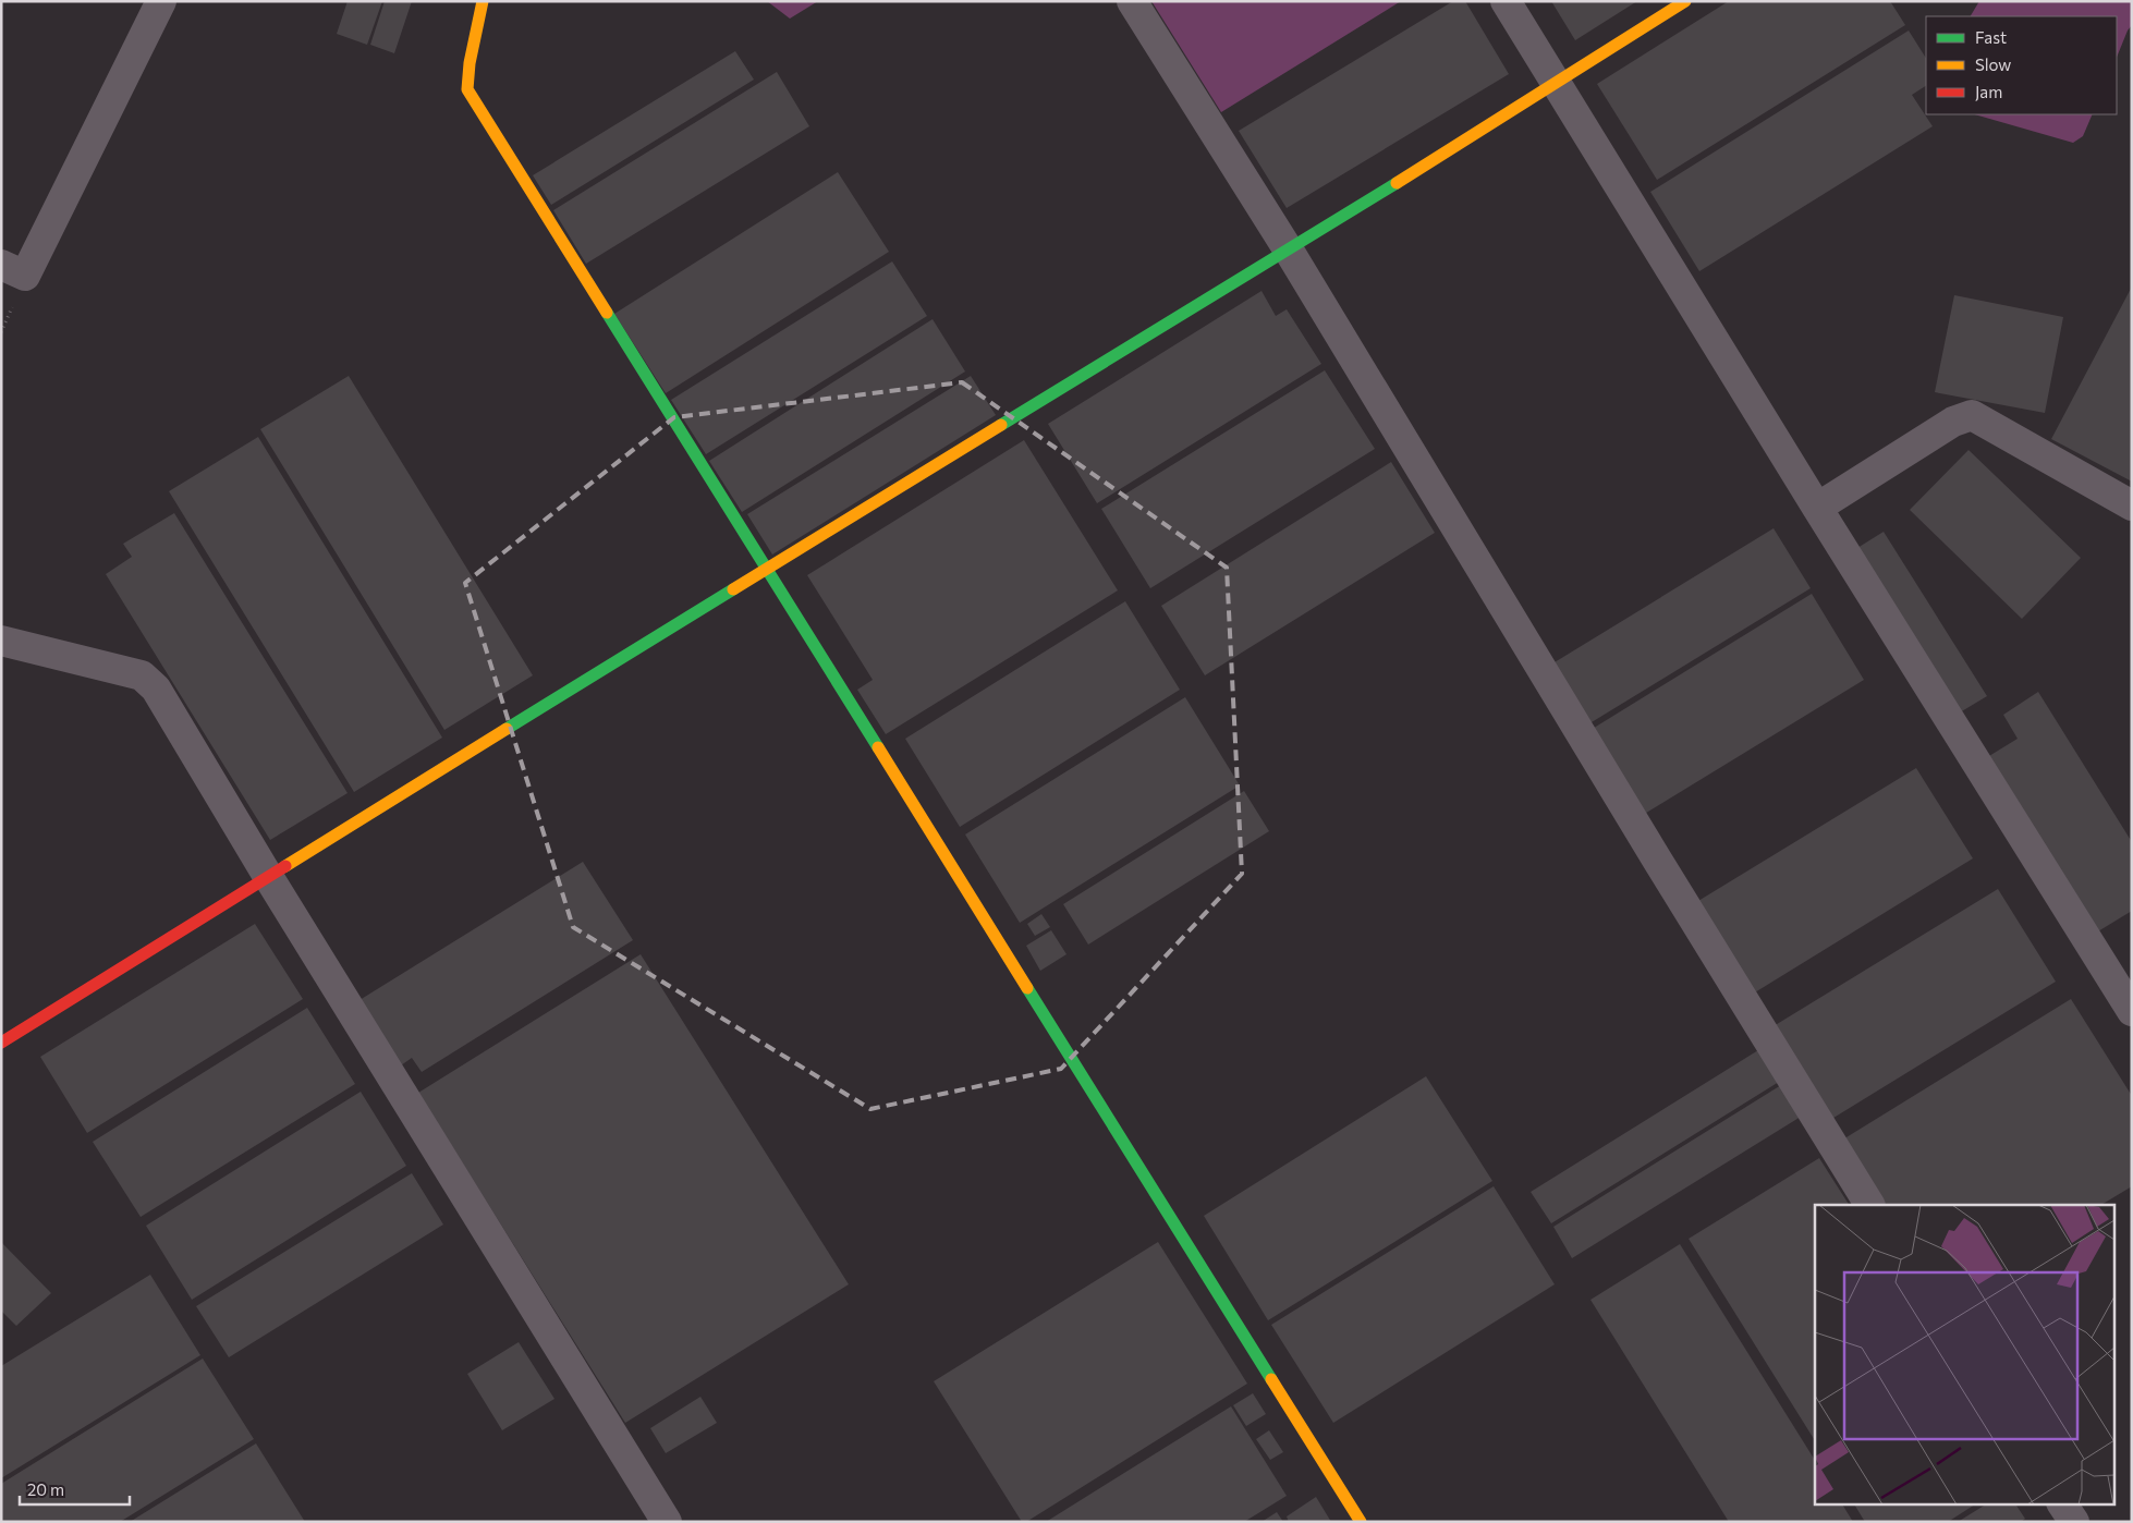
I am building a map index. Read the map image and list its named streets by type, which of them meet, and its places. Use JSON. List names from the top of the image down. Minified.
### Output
{"legend":["Fast","Slow","Jam"],"scale_bar":"20 m"}
